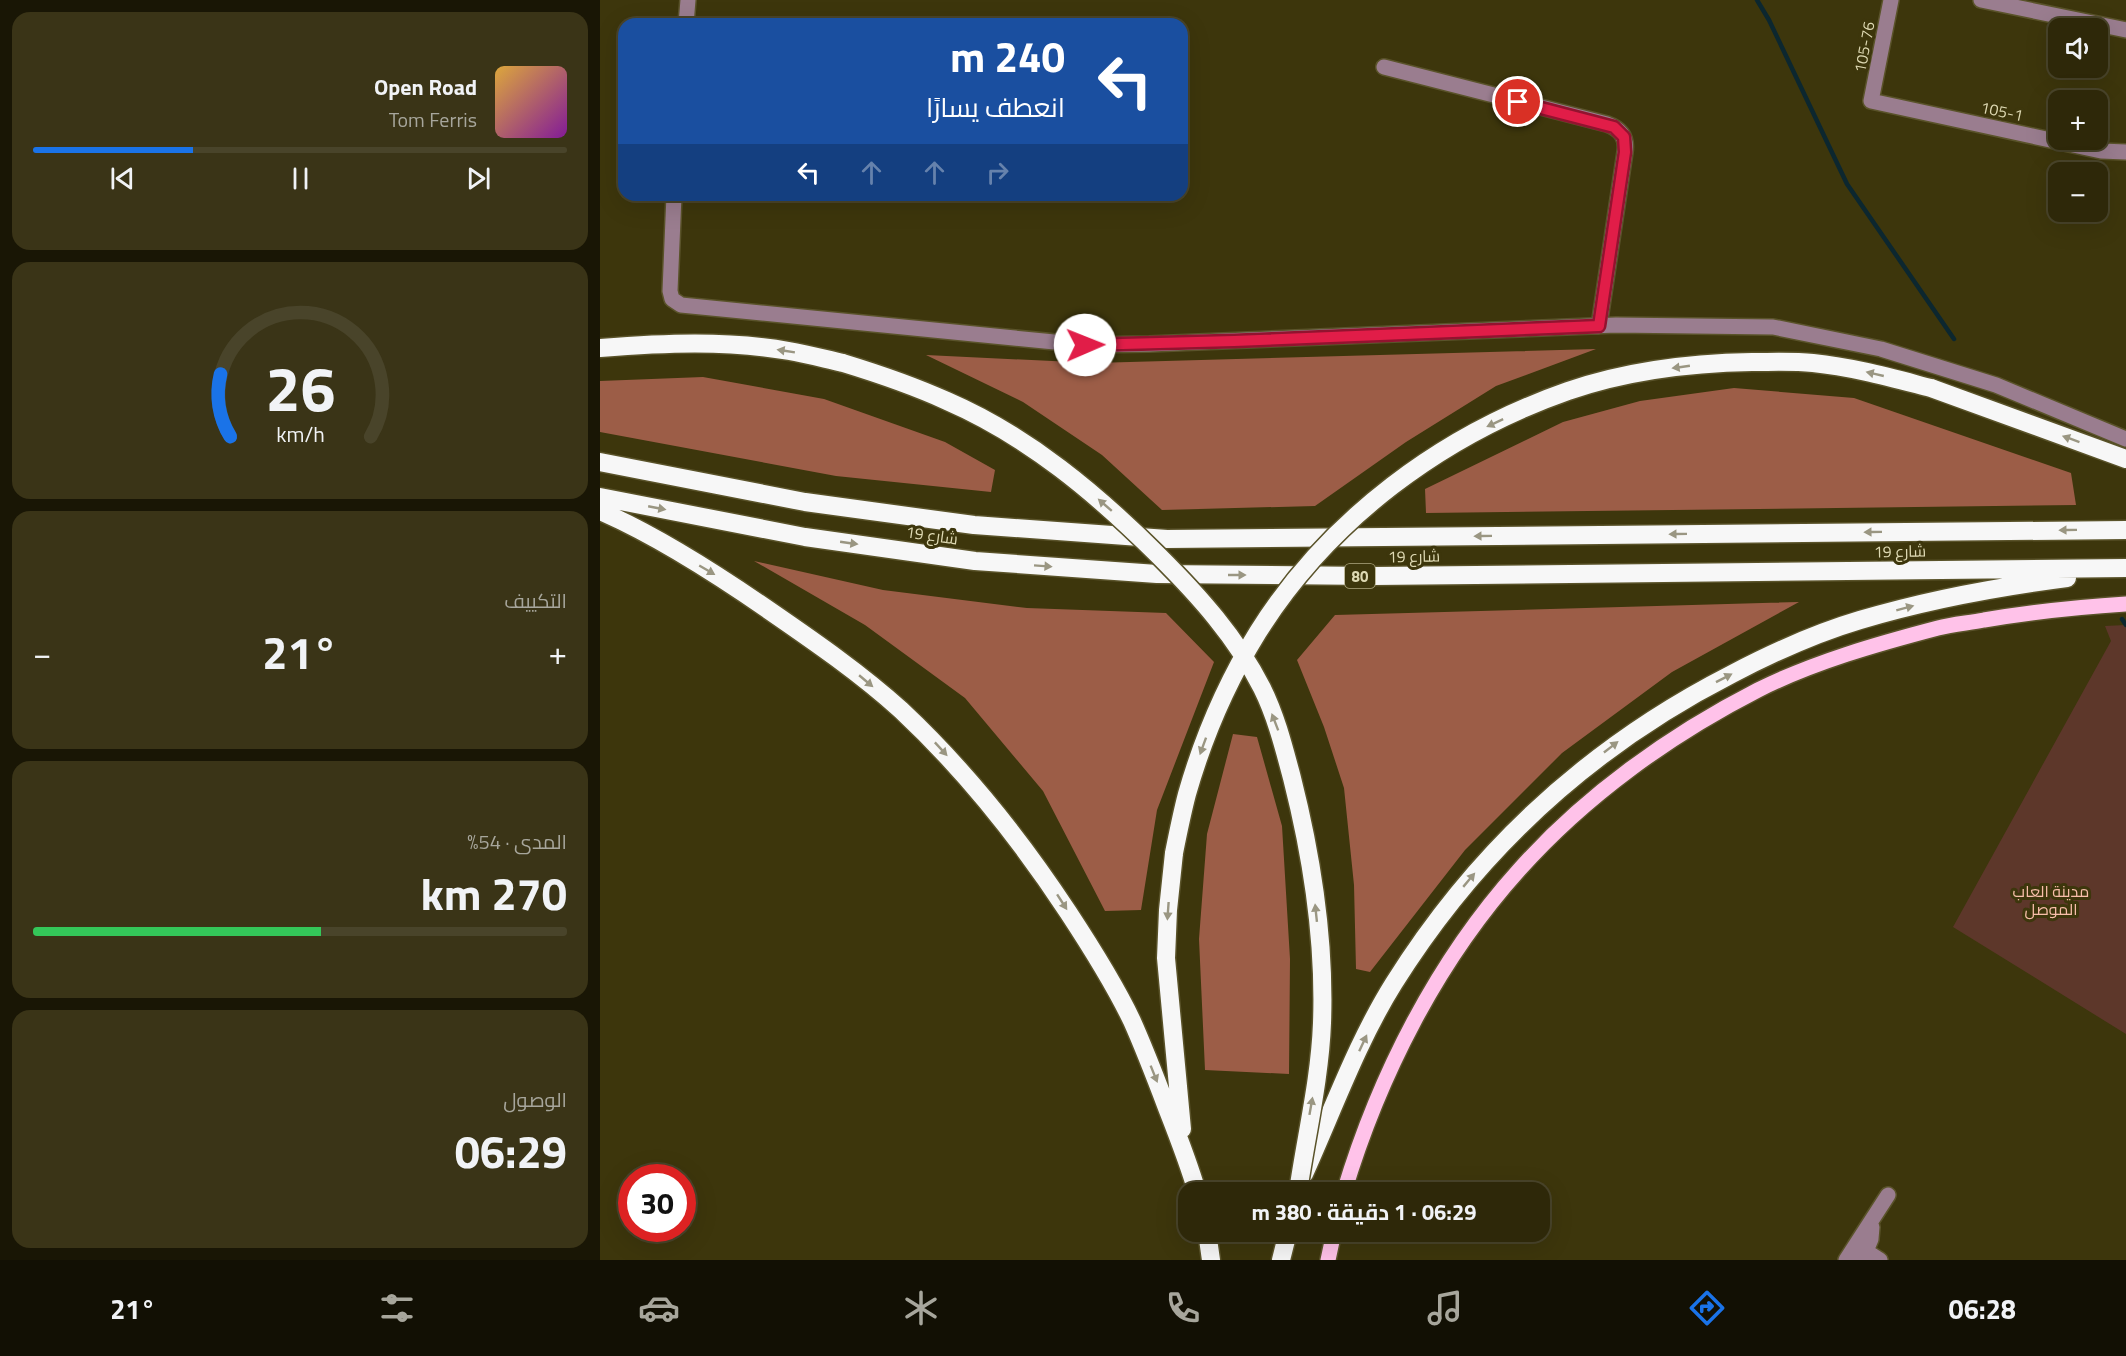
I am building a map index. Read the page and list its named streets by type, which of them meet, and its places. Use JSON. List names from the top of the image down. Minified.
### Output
{"streets":{"highway":["شارع 19","80"],"street":["105-76","105-1"]},"crossings":[["105-76","105-1"]],"parks":["مدينة العاب الموصل"],"page":{"map_buttons":["+","−"],"turn":["240 m","انعطف يسارًا"],"song":["Open Road","Tom Ferris"],"tile":["التكييف",["المدى · 54%","270 km"],["الوصول","06:29"]],"heat":["−","21°","+"],"limit":"30","trip":"06:29 · 1 دقيقة · 380 m","tabs":["06:28","21°"],"gauge":["26","km/h"]}}
